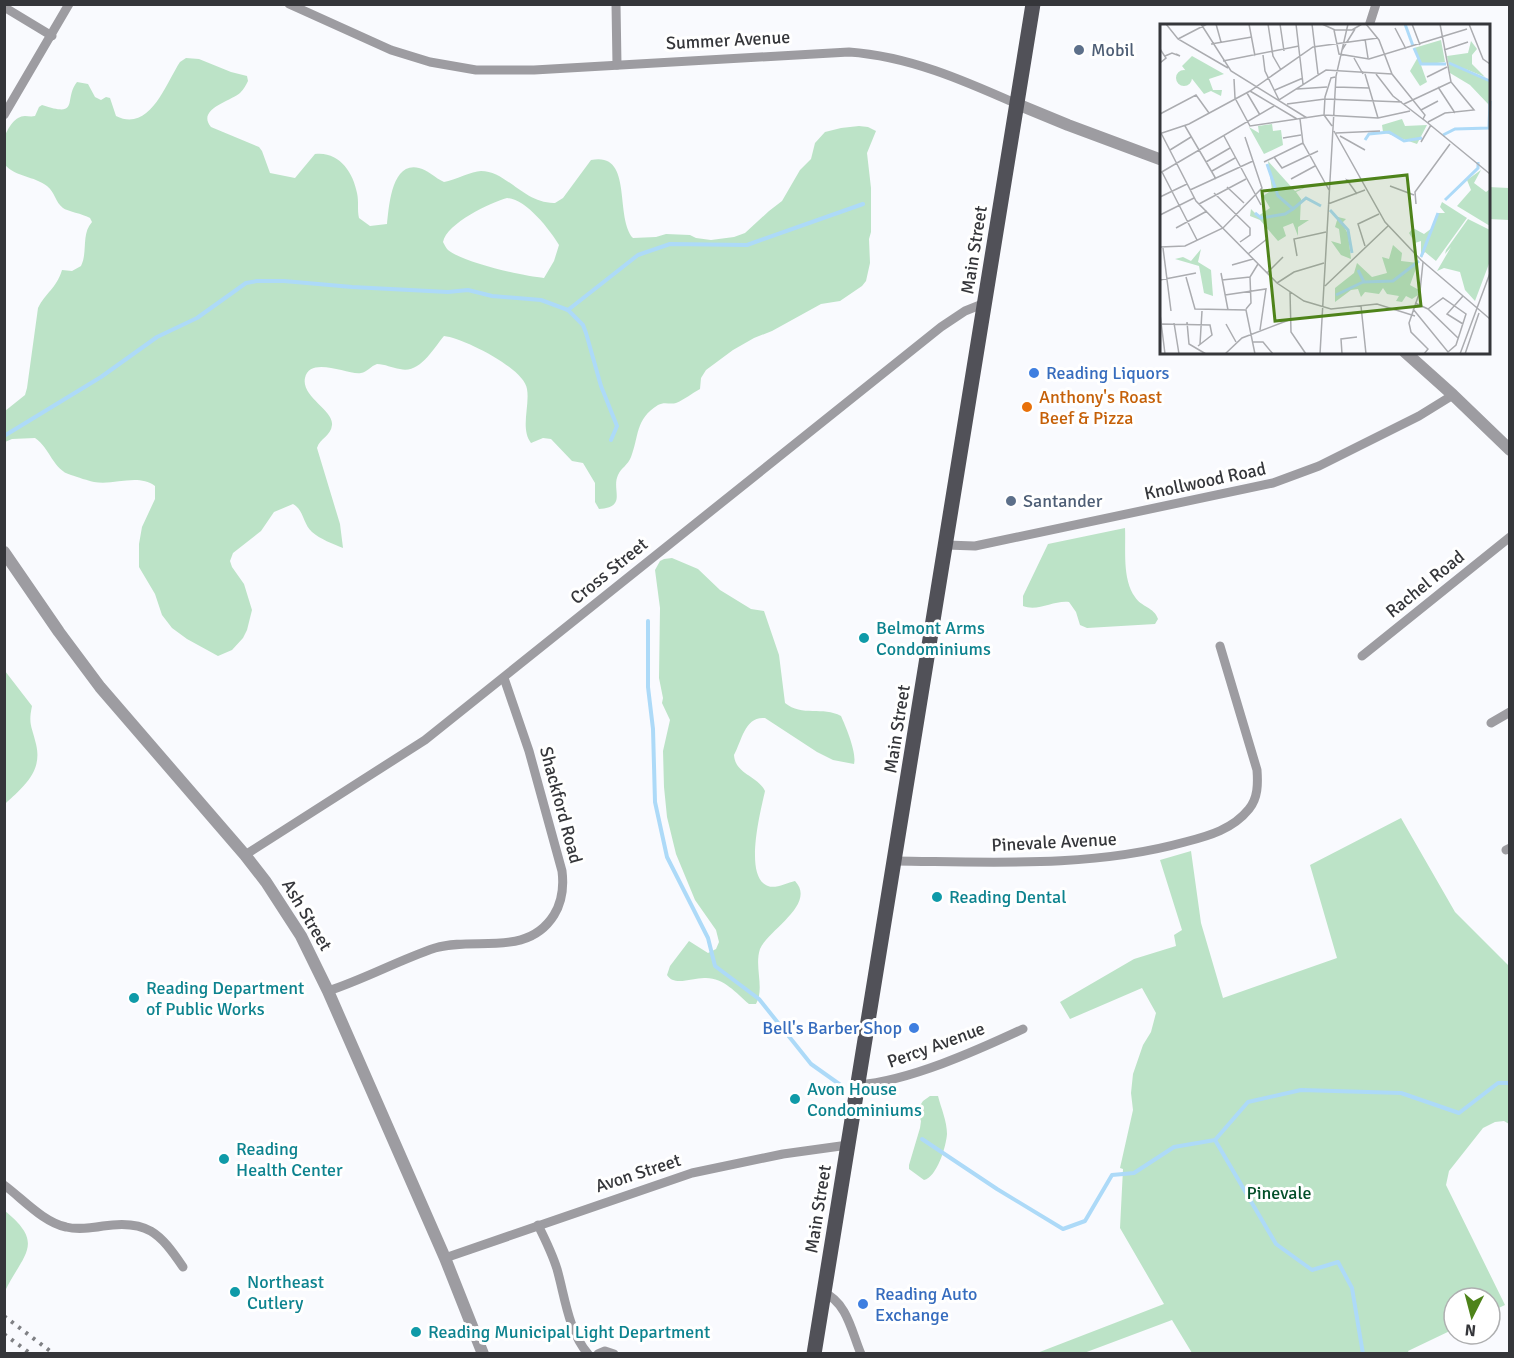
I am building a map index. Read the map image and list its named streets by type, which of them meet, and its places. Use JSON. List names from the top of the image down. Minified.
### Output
{"streets":{"main road":["Main Street"],"street":["Summer Avenue","Knollwood Road","Cross Street","Rachel Road","Shackford Road","Pinevale Avenue","Ash Street","Percy Avenue","Avon Street"]},"crossings":[["Summer Avenue","Main Street"],["Main Street","Knollwood Road"],["Main Street","Cross Street"],["Main Street","Pinevale Avenue"],["Main Street","Percy Avenue"],["Main Street","Avon Street"],["Cross Street","Shackford Road"],["Cross Street","Ash Street"],["Shackford Road","Ash Street"],["Ash Street","Avon Street"]],"parks":["Pinevale"],"places":["Mobil","Reading Liquors","Anthony's Roast Beef & Pizza","Santander","Belmont Arms Condominiums","Reading Dental","Reading Department of Public Works","Bell's Barber Shop","Avon House Condominiums","Reading Health Center","Northeast Cutlery","Reading Auto Exchange","Reading Municipal Light Department"],"north":"bottom"}
